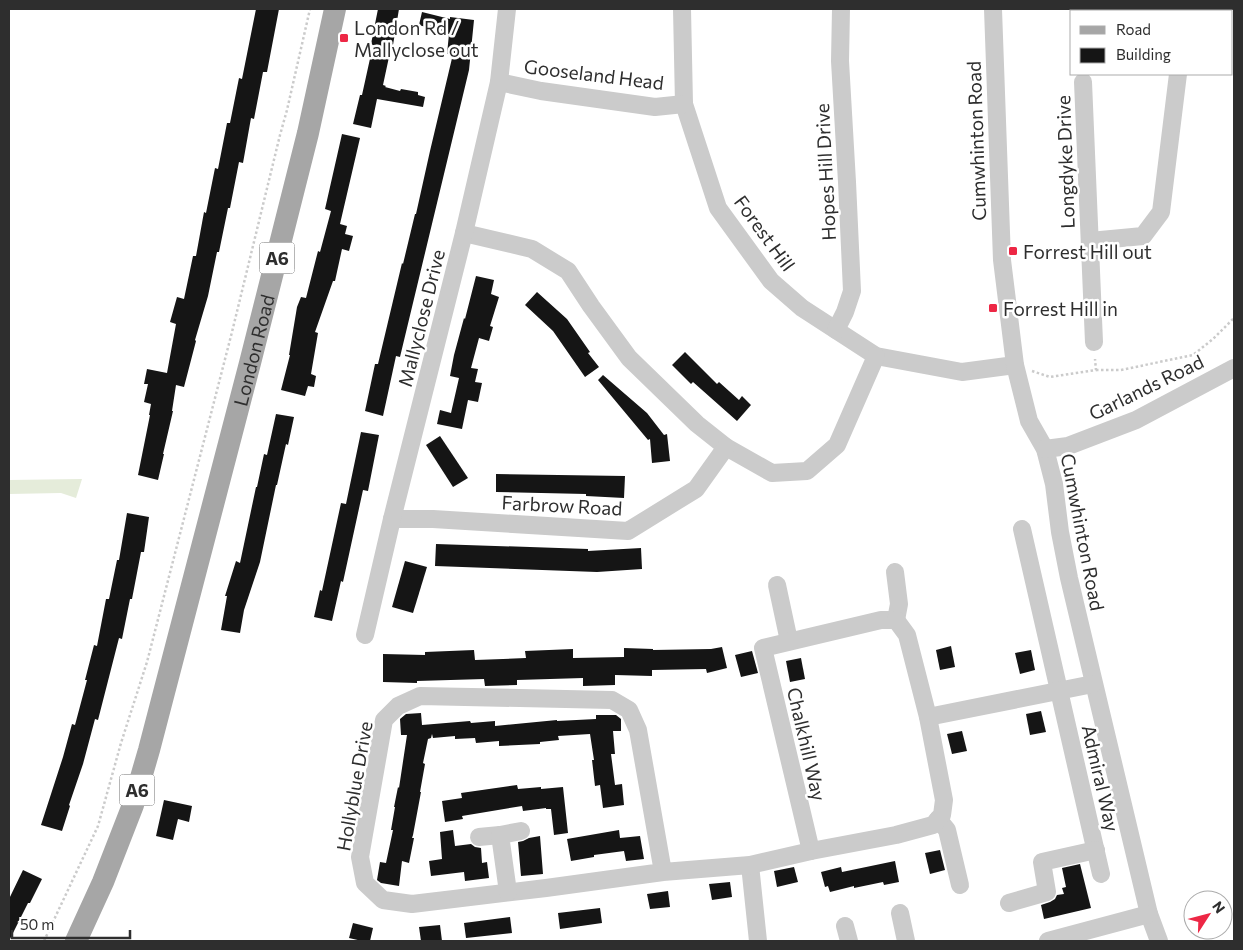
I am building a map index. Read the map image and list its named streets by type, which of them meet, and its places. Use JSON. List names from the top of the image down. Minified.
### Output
{"streets":{"main road":["A6","London Road"],"street":["Gooseland Head","Cumwhinton Road","Longdyke Drive","Hopes Hill Drive","Forest Hill","Mallyclose Drive","Garlands Road","Farbrow Road","Chalkhill Way","Admiral Way","Hollyblue Drive"]},"crossings":[["Gooseland Head","Forest Hill"],["Gooseland Head","Mallyclose Drive"],["Cumwhinton Road","Forest Hill"],["Cumwhinton Road","Garlands Road"],["Hopes Hill Drive","Forest Hill"],["Mallyclose Drive","Farbrow Road"],["Chalkhill Way","Hollyblue Drive"]],"places":{"transit":["London Rd / Mallyclose out","Forrest Hill out","Forrest Hill in"]},"legend":["Road","Building"],"scale_bar":"50 m","north":"top right"}
